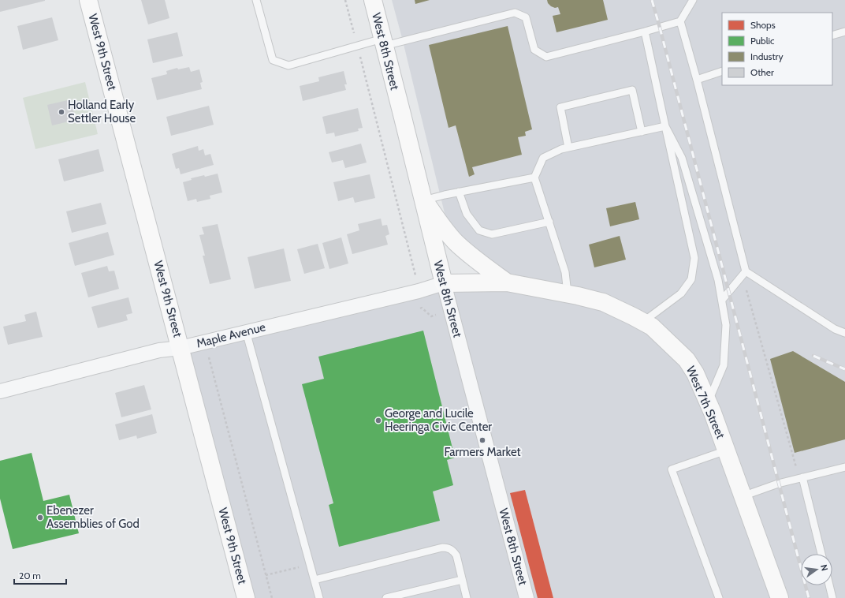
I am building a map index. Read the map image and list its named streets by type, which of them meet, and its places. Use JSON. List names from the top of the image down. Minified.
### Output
{"streets":{"street":["West 8th Street","West 9th Street","Maple Avenue","West 7th Street"]},"crossings":[["West 8th Street","Maple Avenue"],["West 8th Street","West 7th Street"],["West 9th Street","Maple Avenue"],["Maple Avenue","West 7th Street"]],"places":["Holland Early Settler House","George and Lucile Heeringa Civic Center","Farmers Market","Ebenezer Assemblies of God"],"legend":["Shops","Public","Industry","Other"],"scale_bar":"20 m","north":"right"}
